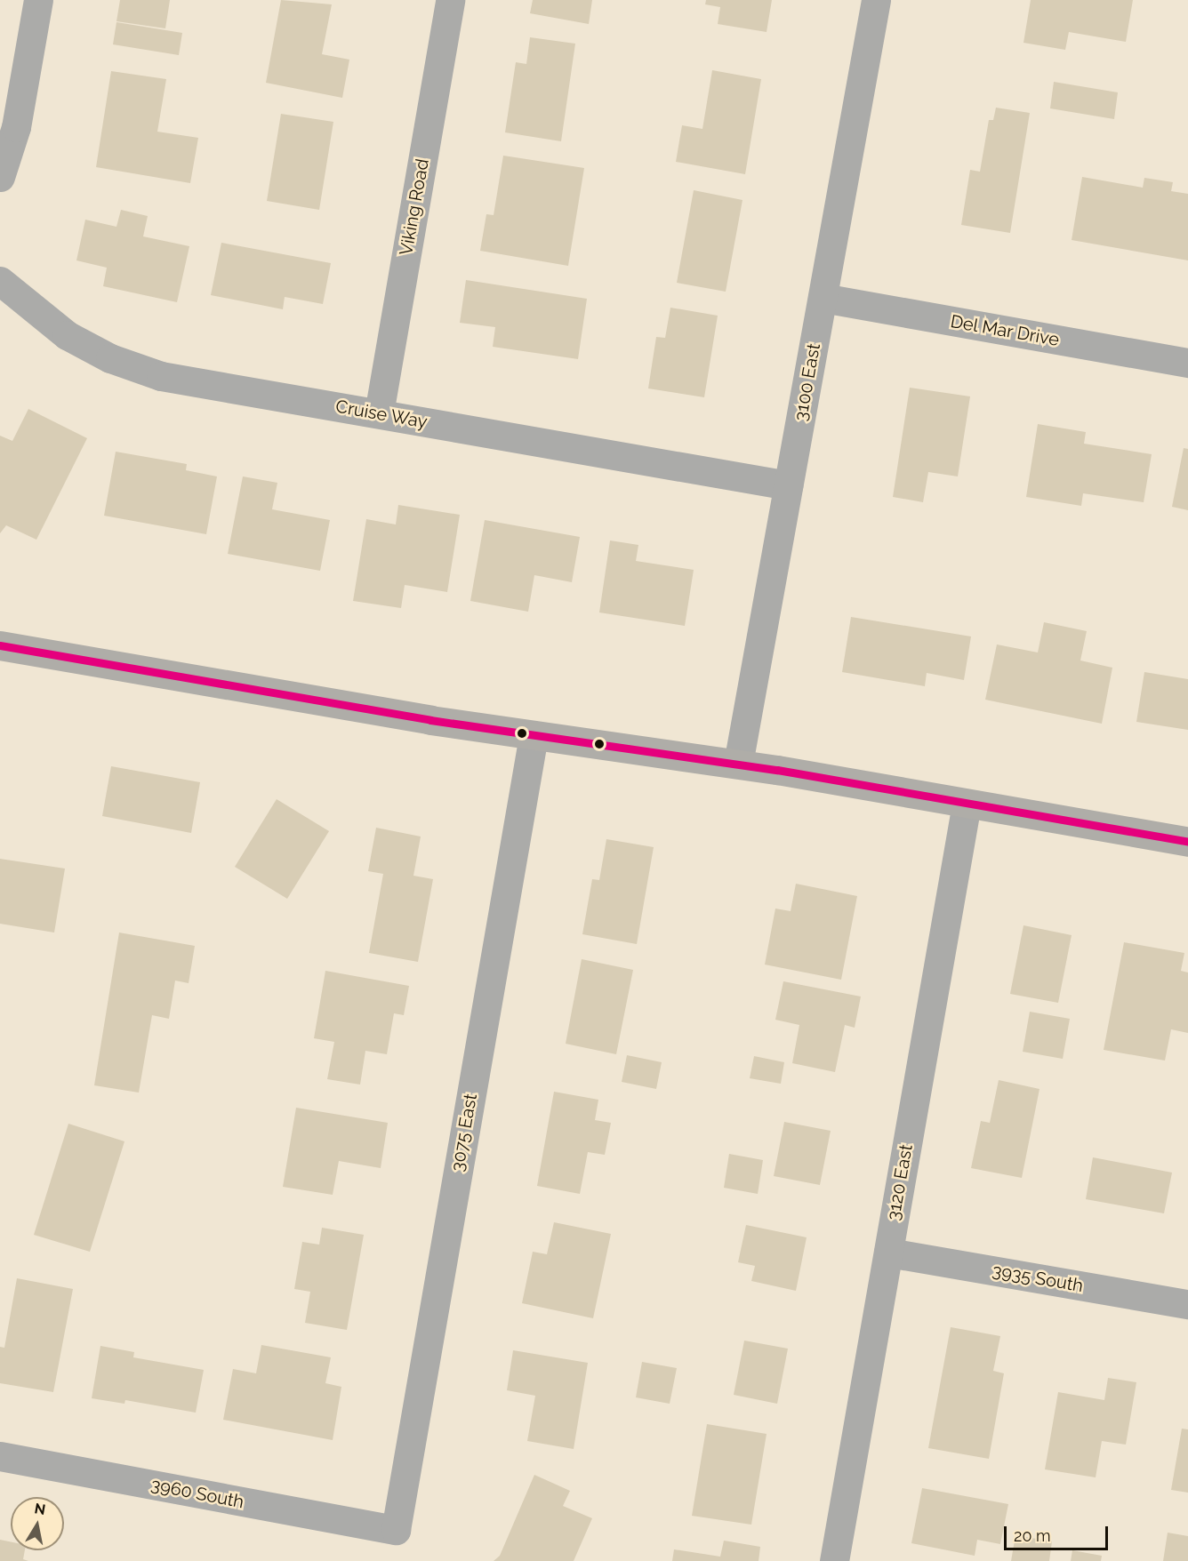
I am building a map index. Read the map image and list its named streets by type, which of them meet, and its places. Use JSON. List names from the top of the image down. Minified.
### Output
{"streets":{"street":["Viking Road","Del Mar Drive","3100 East","Cruise Way","3075 East","3120 East","3935 South","3960 South"]},"crossings":[["Viking Road","Cruise Way"],["Del Mar Drive","3100 East"],["3100 East","Cruise Way"],["3075 East","3960 South"],["3120 East","3935 South"]],"scale_bar":"20 m","north":"top"}
